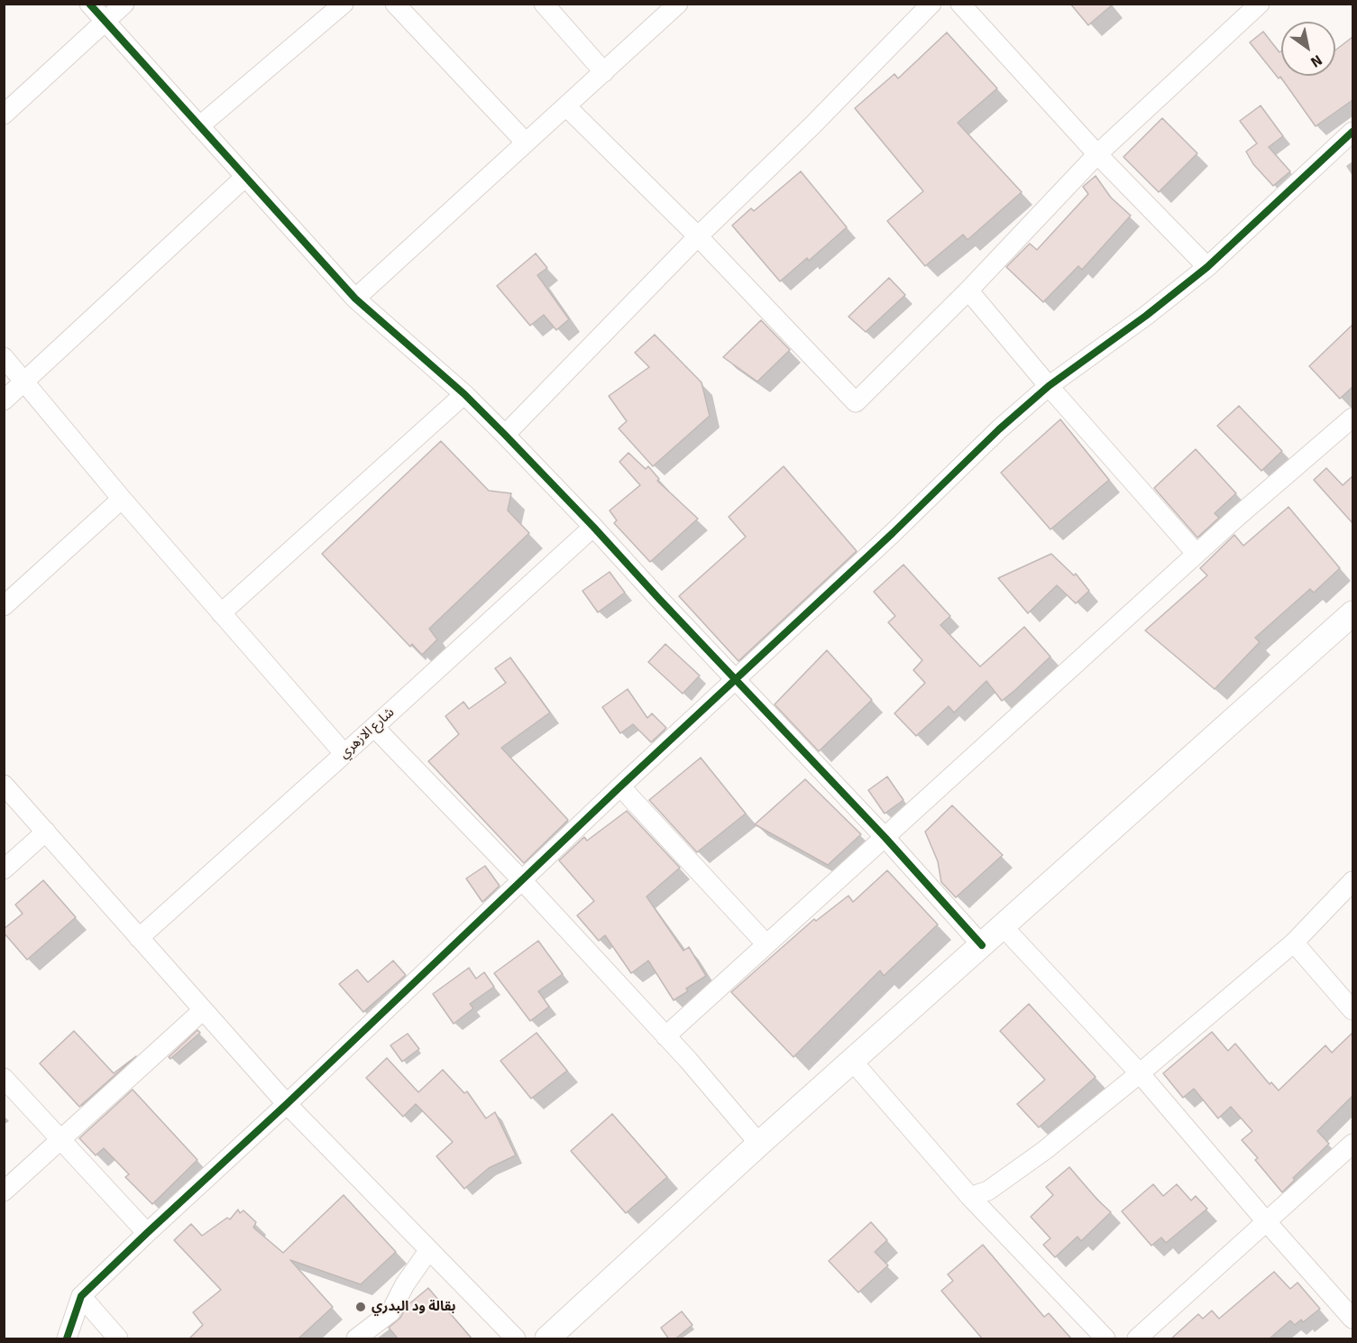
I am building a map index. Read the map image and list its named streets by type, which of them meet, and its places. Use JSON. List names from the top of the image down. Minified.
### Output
{"streets":{"street":["شارع الازهري"]},"places":["بقالة ود البدري"],"north":"bottom right"}
